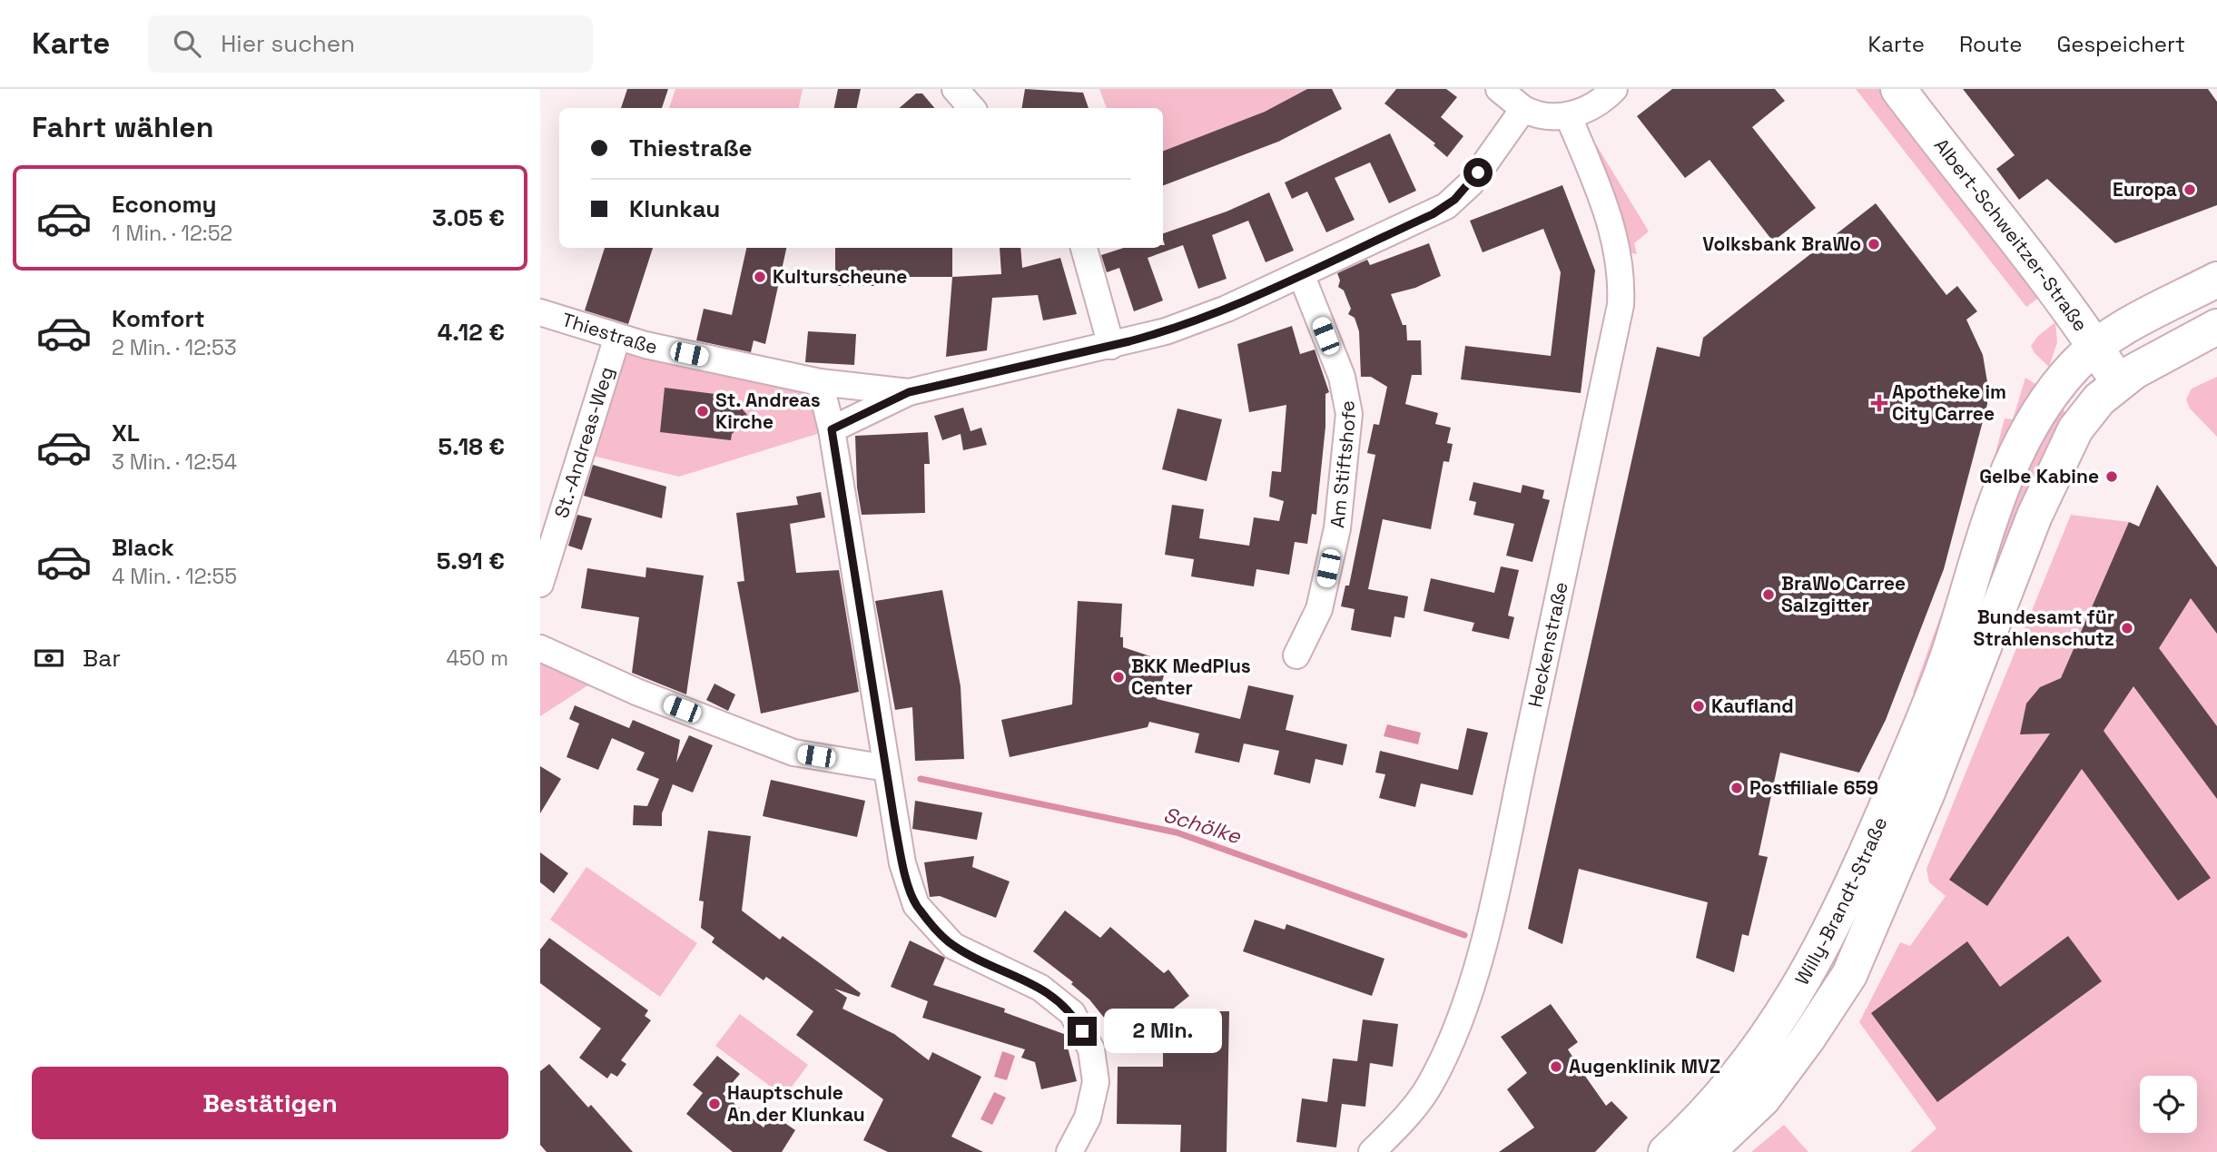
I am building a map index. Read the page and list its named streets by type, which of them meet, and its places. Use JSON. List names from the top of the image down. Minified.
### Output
{"streets":{"street":["Albert-Schweitzer-Straße","Thiestraße","St.-Andreas-Weg","Am Stiftshofe","Heckenstraße","Willy-Brandt-Straße"]},"crossings":[["Albert-Schweitzer-Straße","Willy-Brandt-Straße"],["Thiestraße","St.-Andreas-Weg"],["Thiestraße","Am Stiftshofe"]],"water":["Schölke"],"places":{"other":["Europa","Volksbank BraWo","Kulturscheune","St. Andreas Kirche","Gelbe Kabine","BraWo Carree Salzgitter","Bundesamt für Strahlenschutz","BKK MedPlus Center","Kaufland","Postfiliale 659","Augenklinik MVZ","Hauptschule An der Klunkau"],"health":["Apotheke im City Carree"]},"page":{"header":"Karte","search":"Hier suchen","nav":["Karte","Route","Gespeichert"],"heading":"Fahrt wählen","banner":["Thiestraße","Klunkau"],"list":[{"name":"Economy","note":"1 Min. · 12:52","value":"3.05 €"},{"name":"Komfort","note":"2 Min. · 12:53","value":"4.12 €"},{"name":"XL","note":"3 Min. · 12:54","value":"5.18 €"},{"name":"Black","note":"4 Min. · 12:55","value":"5.91 €"}],"pay":["Bar","450 m"],"bubble":"2 Min.","buttons":"Bestätigen"}}
